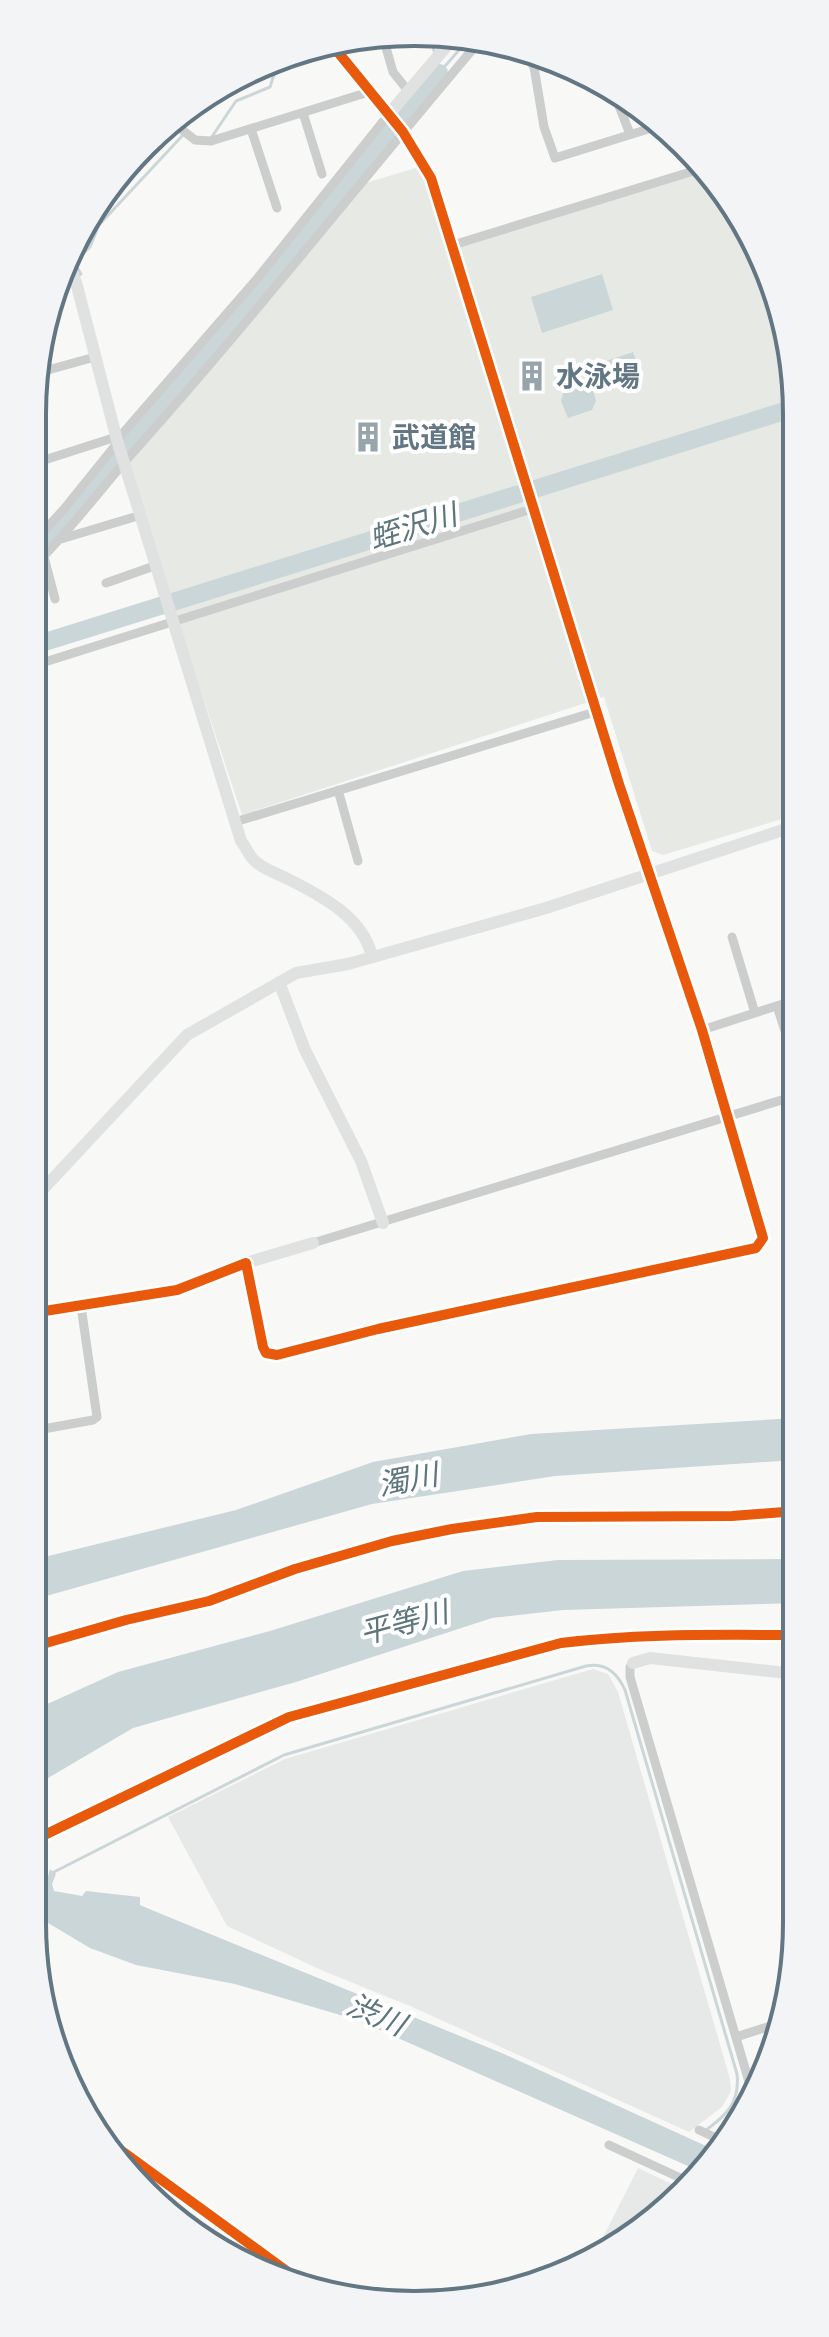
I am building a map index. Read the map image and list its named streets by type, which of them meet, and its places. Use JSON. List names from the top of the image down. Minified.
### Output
{"water":["蛭沢川","濁川","平等川","渋川"],"places":{"building":["水泳場","武道館"]}}
